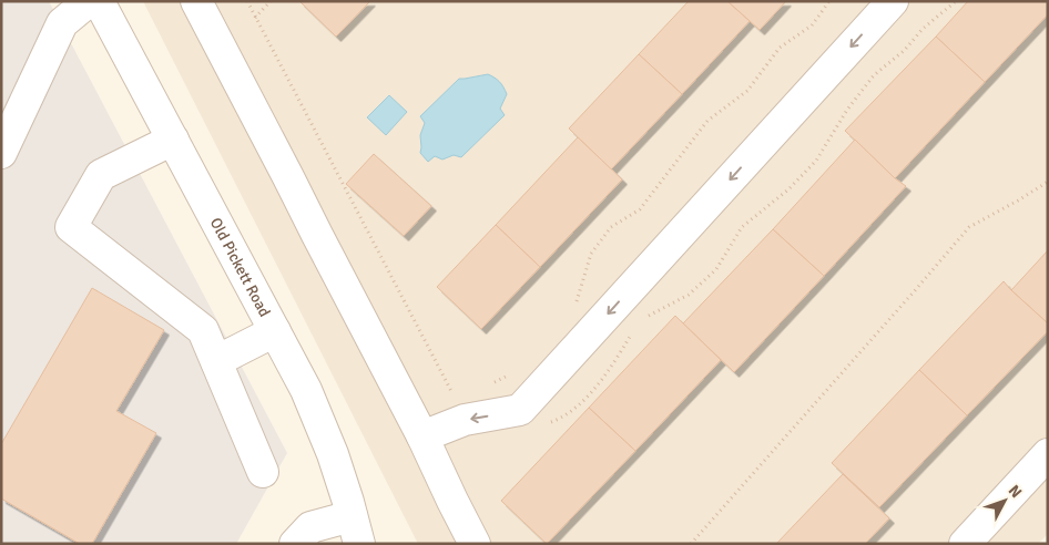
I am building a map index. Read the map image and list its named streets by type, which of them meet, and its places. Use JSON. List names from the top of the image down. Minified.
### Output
{"streets":{"street":["Old Pickett Road"]},"north":"top right"}
